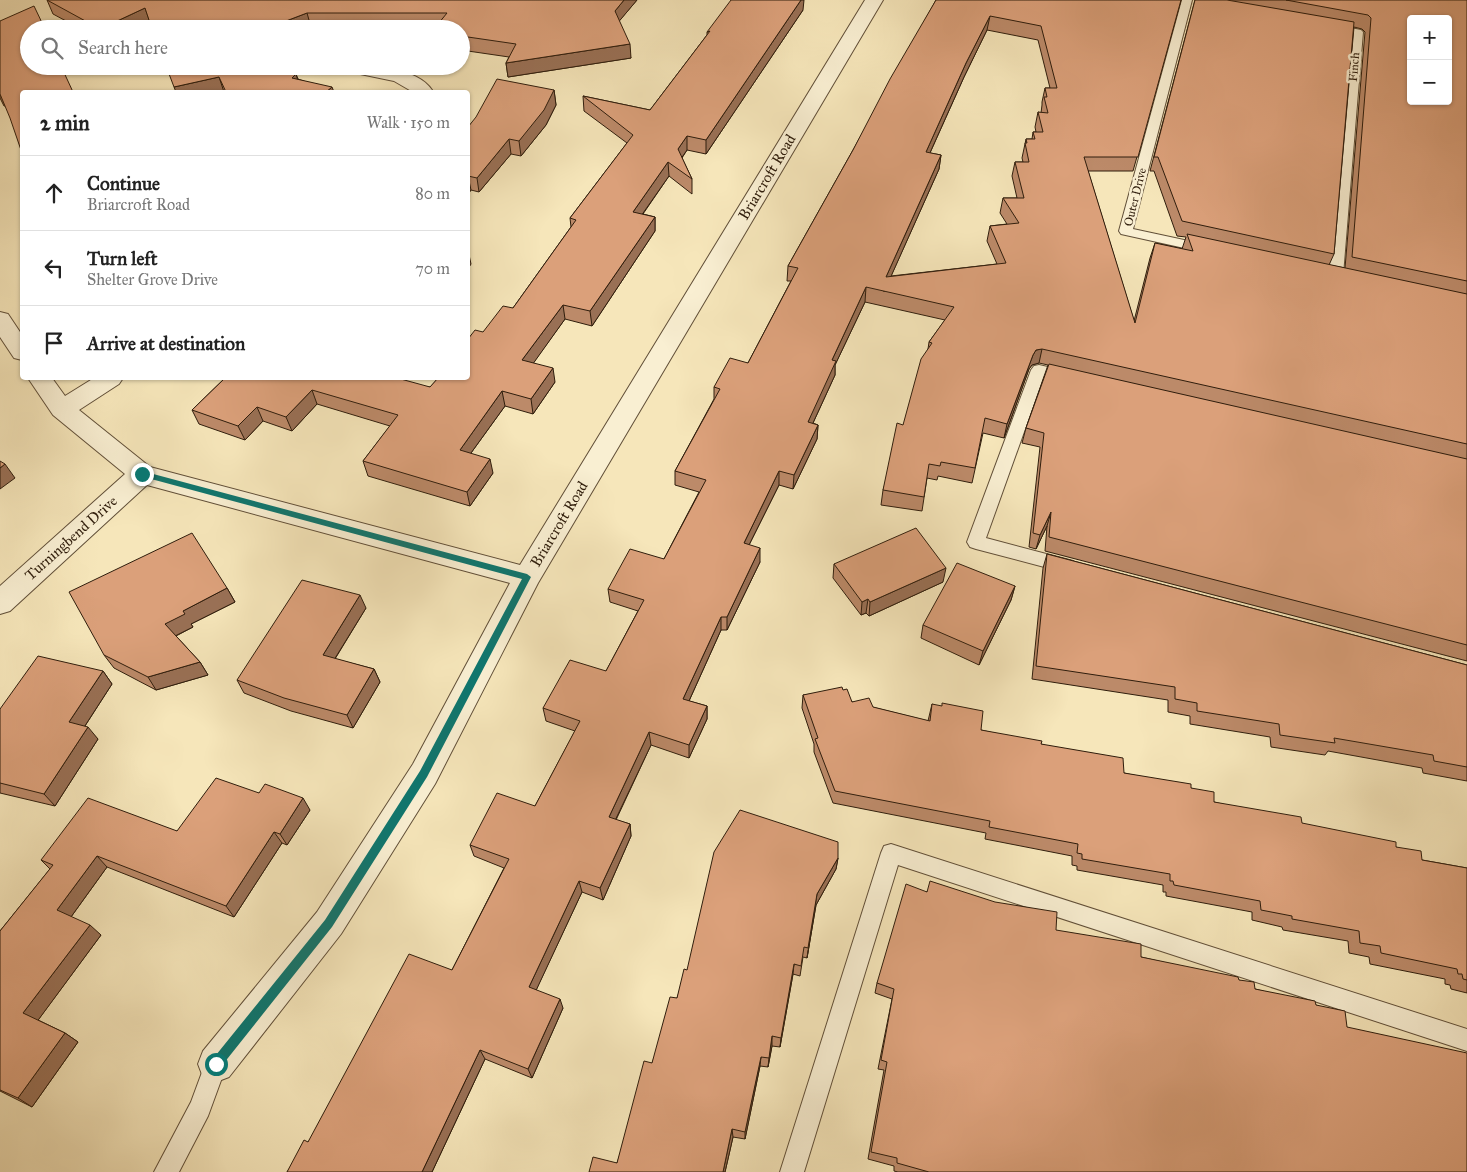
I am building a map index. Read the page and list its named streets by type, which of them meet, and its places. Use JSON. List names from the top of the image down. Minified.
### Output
{"streets":{"street":["Briarcroft Road","Turningbend Drive"],"lane":["Finch","Outer Drive"]},"page":{"map_buttons":["+","−"],"search":"Search here","heading":["2 min","Walk · 150 m"],"list":[["Continue","Briarcroft Road","80 m"],["Turn left","Shelter Grove Drive","70 m"],"Arrive at destination"]}}
